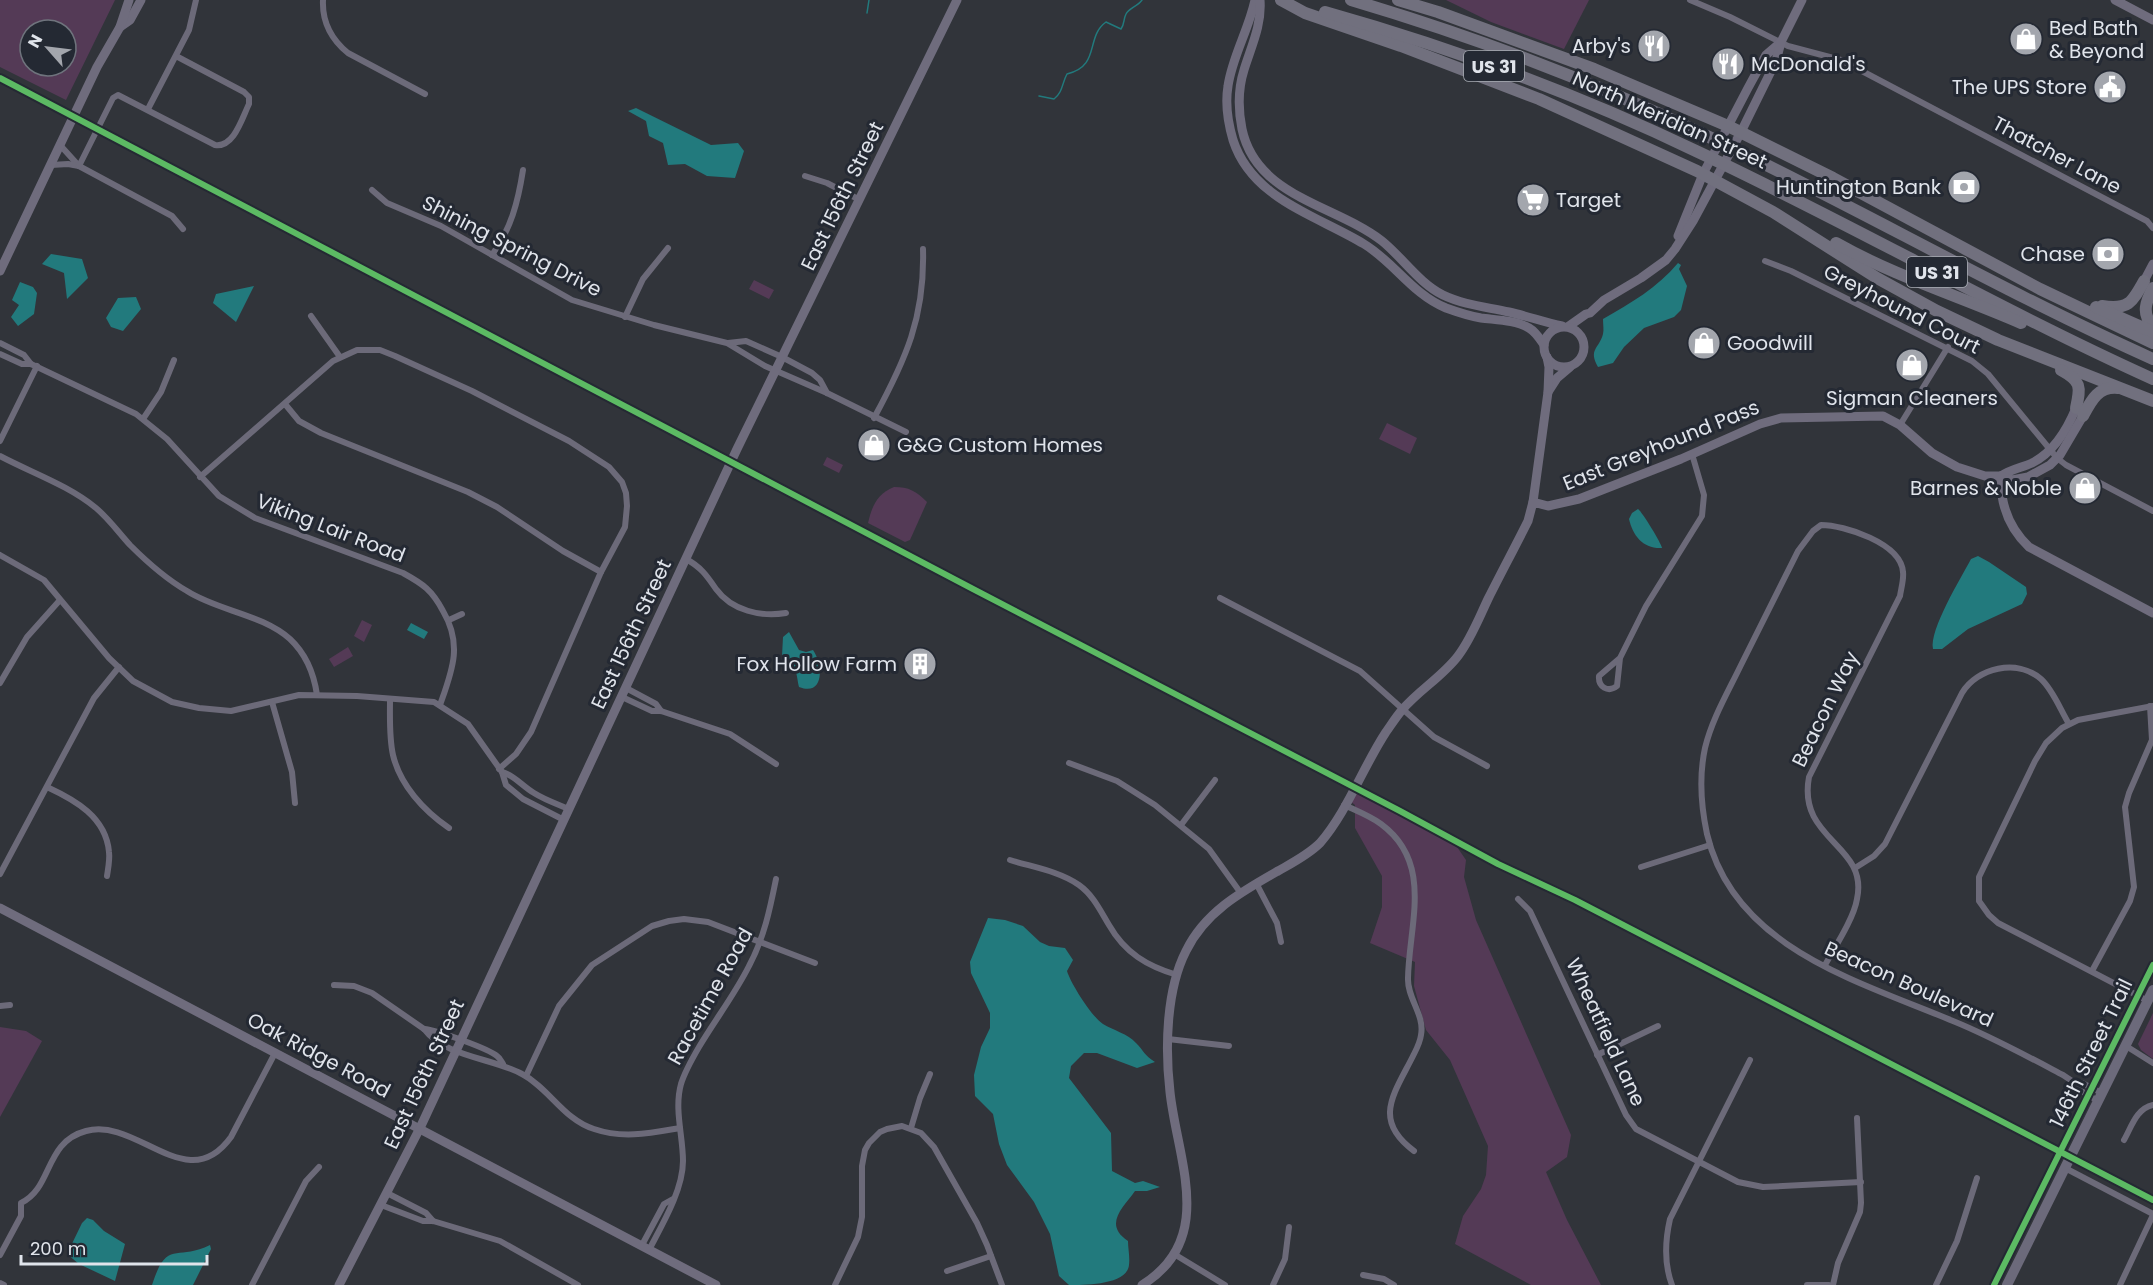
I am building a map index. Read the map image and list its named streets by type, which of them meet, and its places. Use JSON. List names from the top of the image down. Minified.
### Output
{"streets":{"highway":["US 31","North Meridian Street"],"street":["Thatcher Lane","East 156th Street","Shining Spring Drive","Greyhound Court","East Greyhound Pass","Viking Lair Road","Beacon Way","Beacon Boulevard","Racetime Road","Wheatfield Lane","Oak Ridge Road"],"cycle path":["146th Street Trail"]},"crossings":[["East 156th Street","Shining Spring Drive"],["East 156th Street","Oak Ridge Road"],["Greyhound Court","East Greyhound Pass"],["Beacon Way","Beacon Boulevard"],["Racetime Road","Oak Ridge Road"]],"places":{"shop":["Bed Bath & Beyond","Goodwill","Sigman Cleaners","G&G Custom Homes","Barnes & Noble"],"restaurant":["Arby's","McDonald's"],"public building":["The UPS Store"],"bank":["Huntington Bank","Chase"],"supermarket":["Target"],"building":["Fox Hollow Farm"]},"scale_bar":"200 m","north":"top left"}
